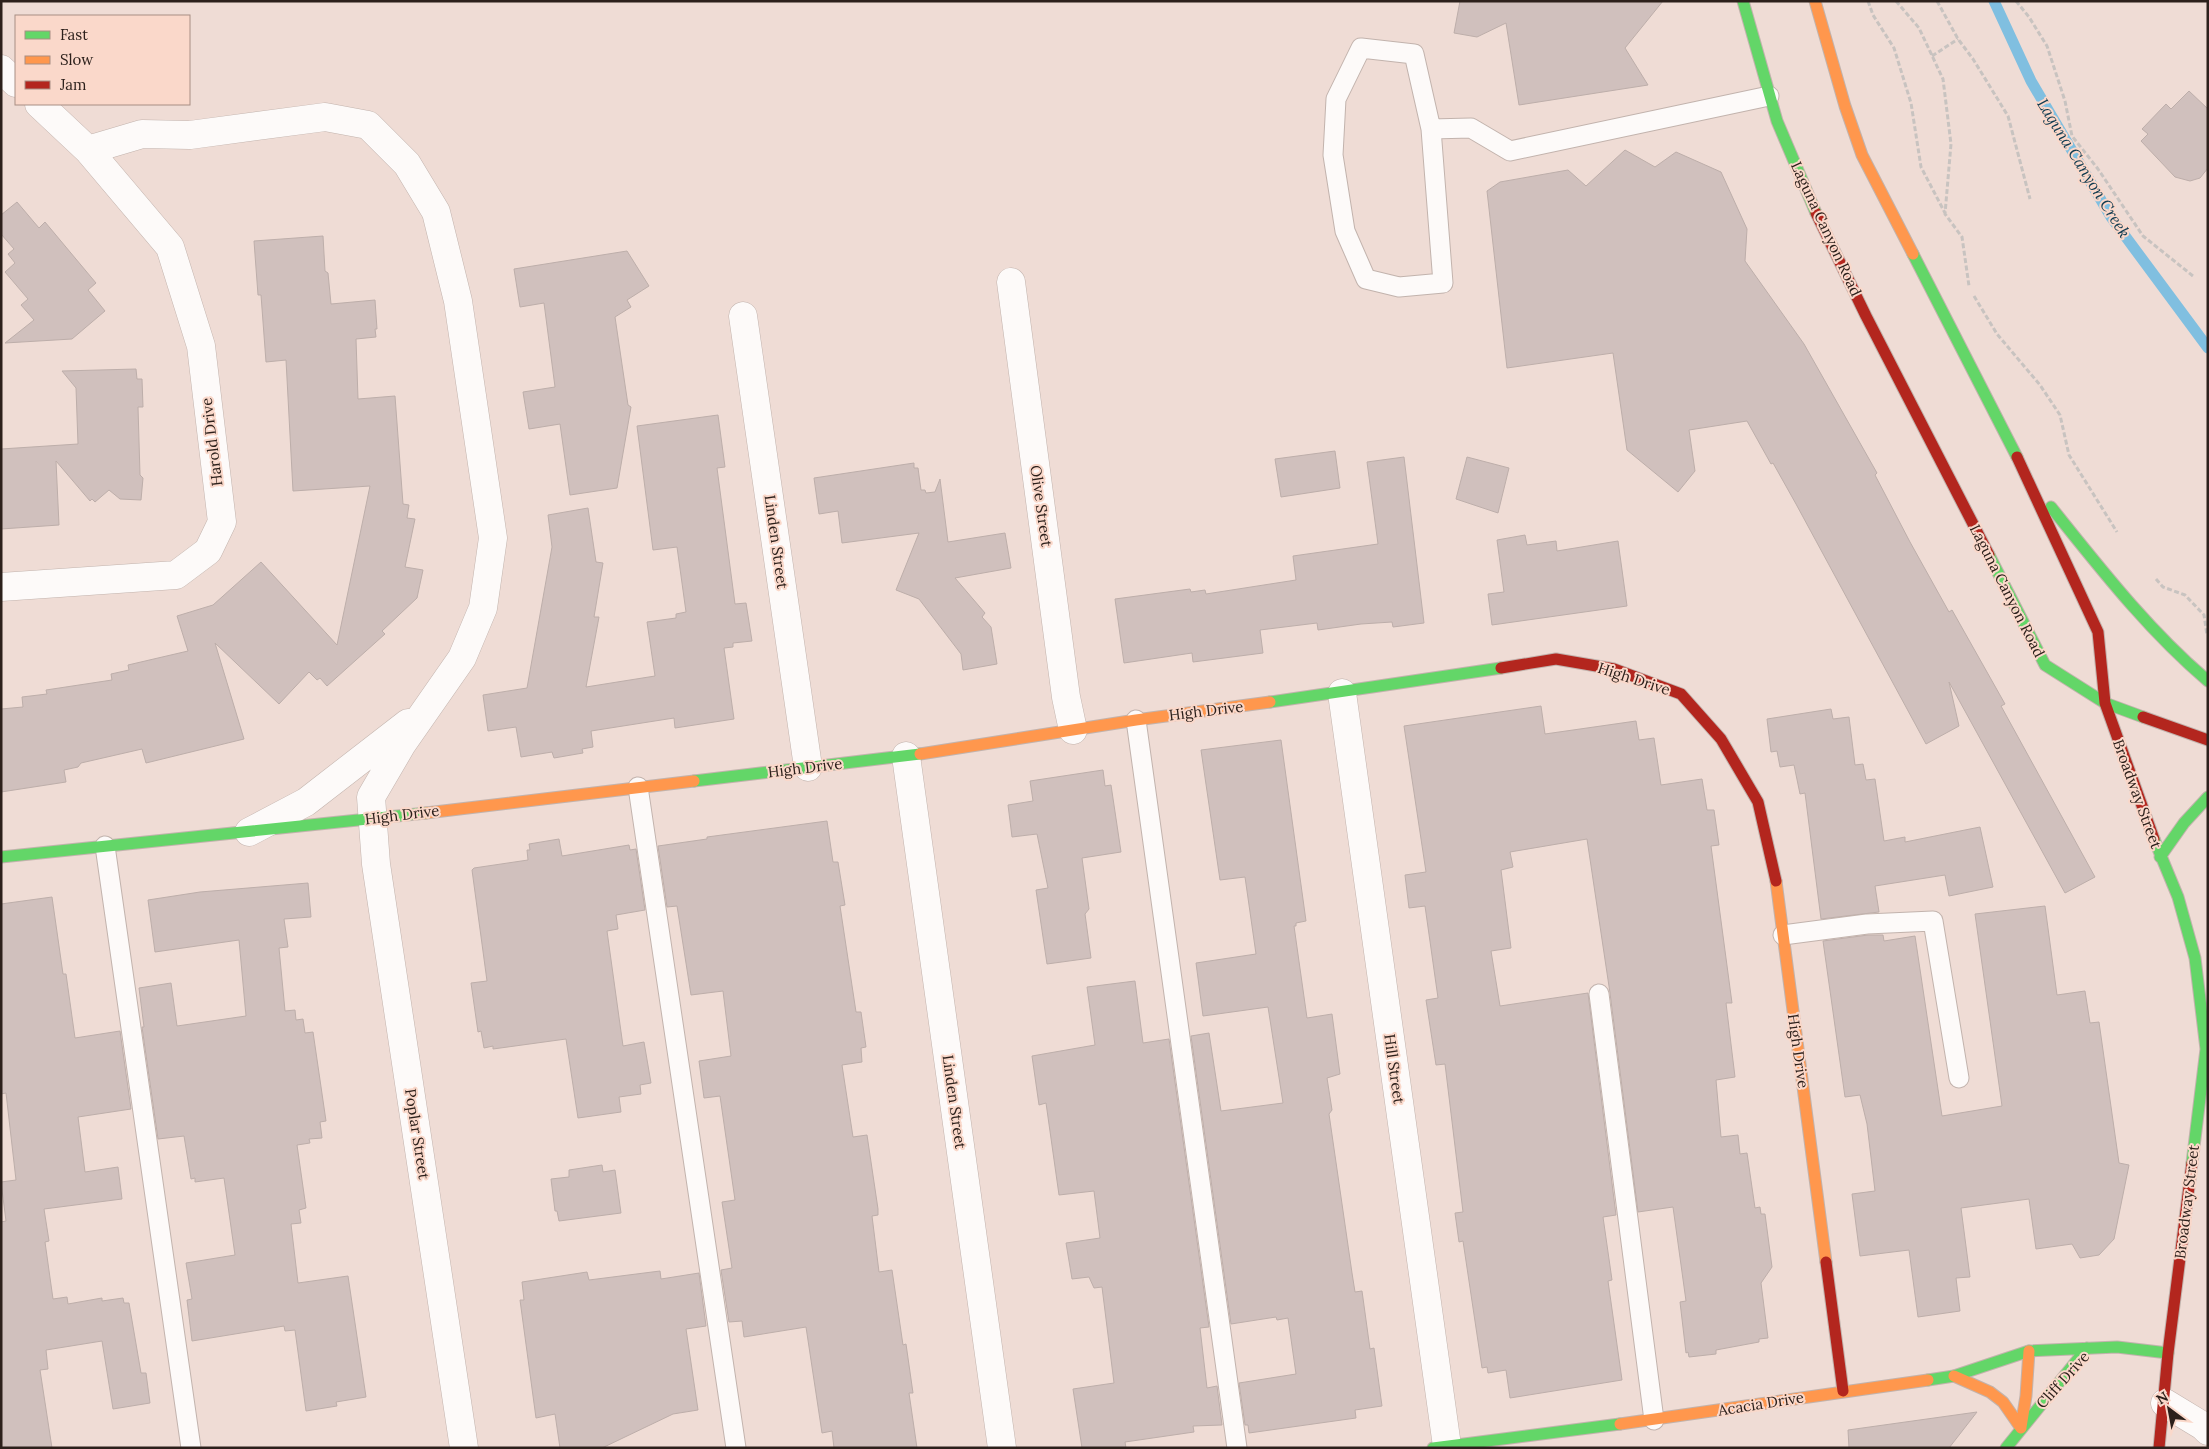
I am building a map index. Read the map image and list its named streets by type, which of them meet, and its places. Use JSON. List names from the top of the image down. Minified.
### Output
{"streets":{"street":["Laguna Canyon Road","Harold Drive","Olive Street","Linden Street","High Drive","Broadway Street","Hill Street","Poplar Street","Cliff Drive","Acacia Drive"]},"crossings":[["Laguna Canyon Road","Broadway Street"],["Harold Drive","Poplar Street"],["Olive Street","High Drive"],["Linden Street","High Drive"],["High Drive","Hill Street"],["High Drive","Poplar Street"],["High Drive","Acacia Drive"],["Broadway Street","Cliff Drive"],["Hill Street","Acacia Drive"],["Cliff Drive","Acacia Drive"]],"water":["Laguna Canyon Creek"],"legend":["Fast","Slow","Jam"],"north":"top left"}
